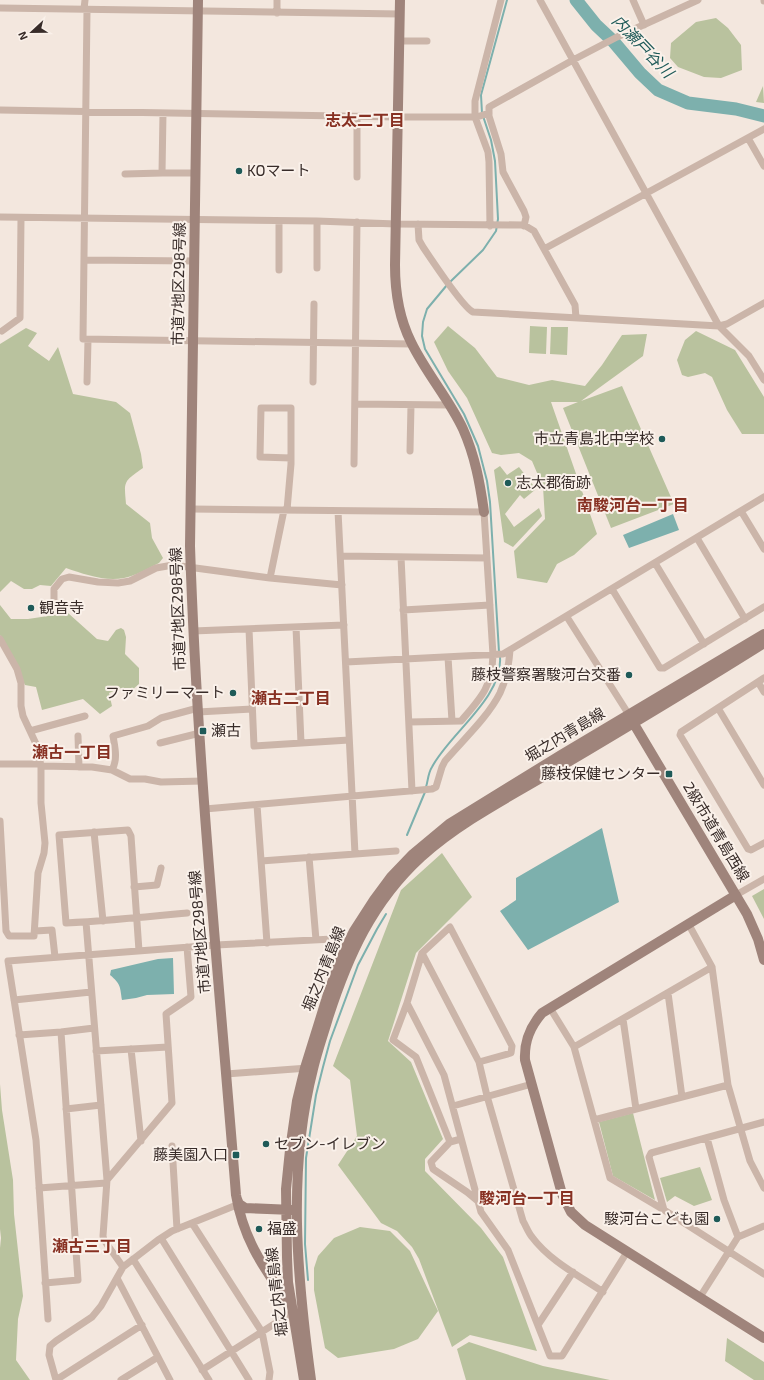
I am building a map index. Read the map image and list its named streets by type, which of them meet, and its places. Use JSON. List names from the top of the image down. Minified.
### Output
{"streets":{"street":["市道7地区298号線","堀之内青島線","2級市道青島西線"]},"crossings":[["堀之内青島線","2級市道青島西線"]],"districts":["志太二丁目","南駿河台一丁目","瀬古二丁目","瀬古一丁目","駿河台一丁目","瀬古三丁目"],"water":["内瀬戸谷川"],"places":{"other":["KOマート","市立青島北中学校","志太郡衙跡","観音寺","藤枝警察署駿河台交番","ファミリーマート","セブン-イレブン","駿河台こども園","福盛"],"transit":["瀬古","藤枝保健センター","藤美園入口"]},"north":"left"}
